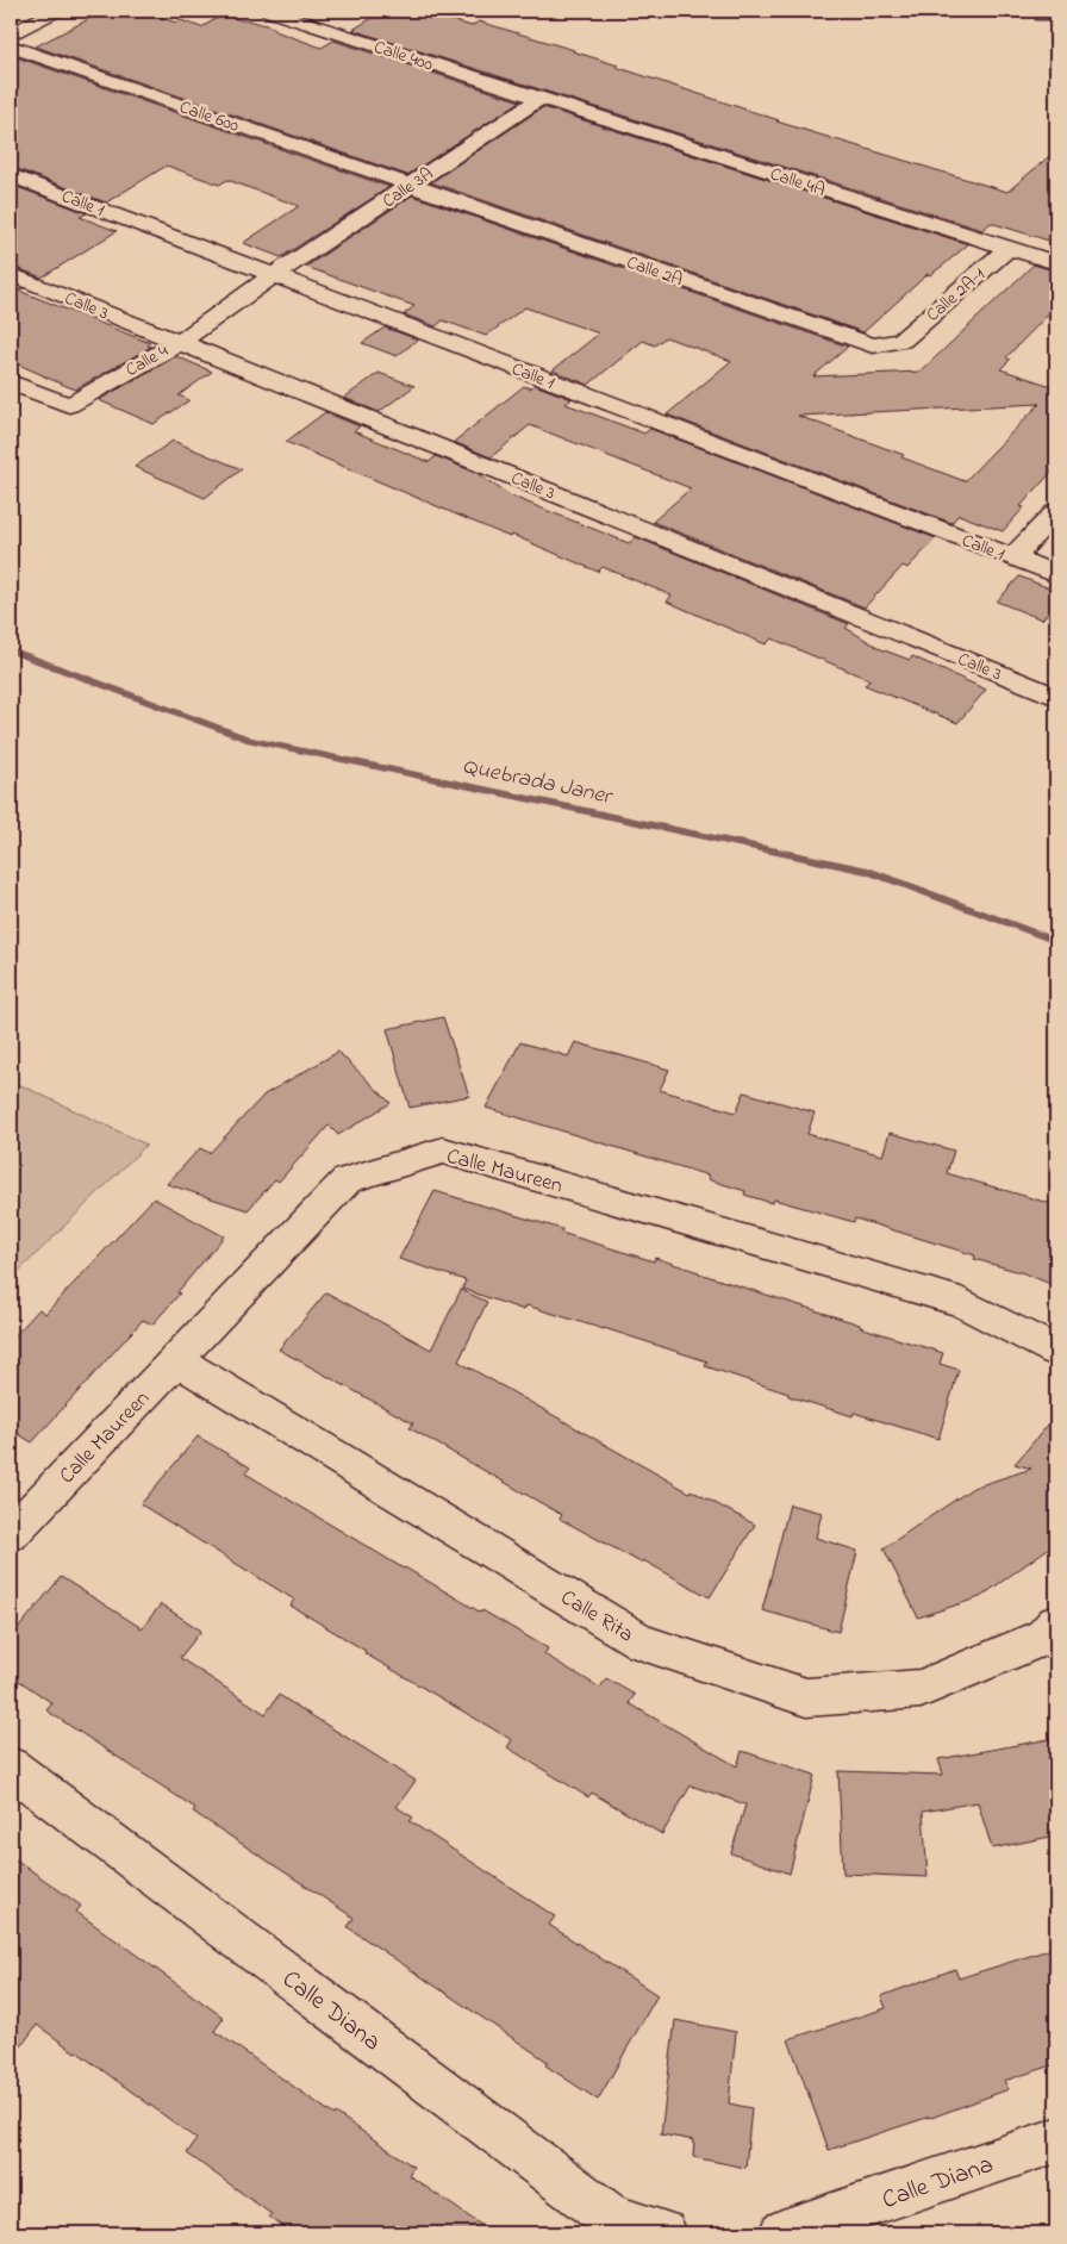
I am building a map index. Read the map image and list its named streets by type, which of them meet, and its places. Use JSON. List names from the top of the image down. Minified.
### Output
{"streets":{"street":["Calle 400","Calle 600","Calle 4A","Calle 3A","Calle 1","Calle 2A","Calle 2A-1","Calle 3","Calle 4","Calle Maureen","Calle Rita","Calle Diana"]},"crossings":[["Calle 400","Calle 4A"],["Calle 400","Calle 3A"],["Calle 600","Calle 3A"],["Calle 600","Calle 2A"],["Calle 4A","Calle 3A"],["Calle 4A","Calle 2A-1"],["Calle 3A","Calle 1"],["Calle 3A","Calle 2A"],["Calle 3A","Calle 4"],["Calle 1","Calle 4"],["Calle 2A","Calle 2A-1"],["Calle 3","Calle 4"],["Calle Maureen","Calle Rita"]],"water":["Quebrada Janer"]}
